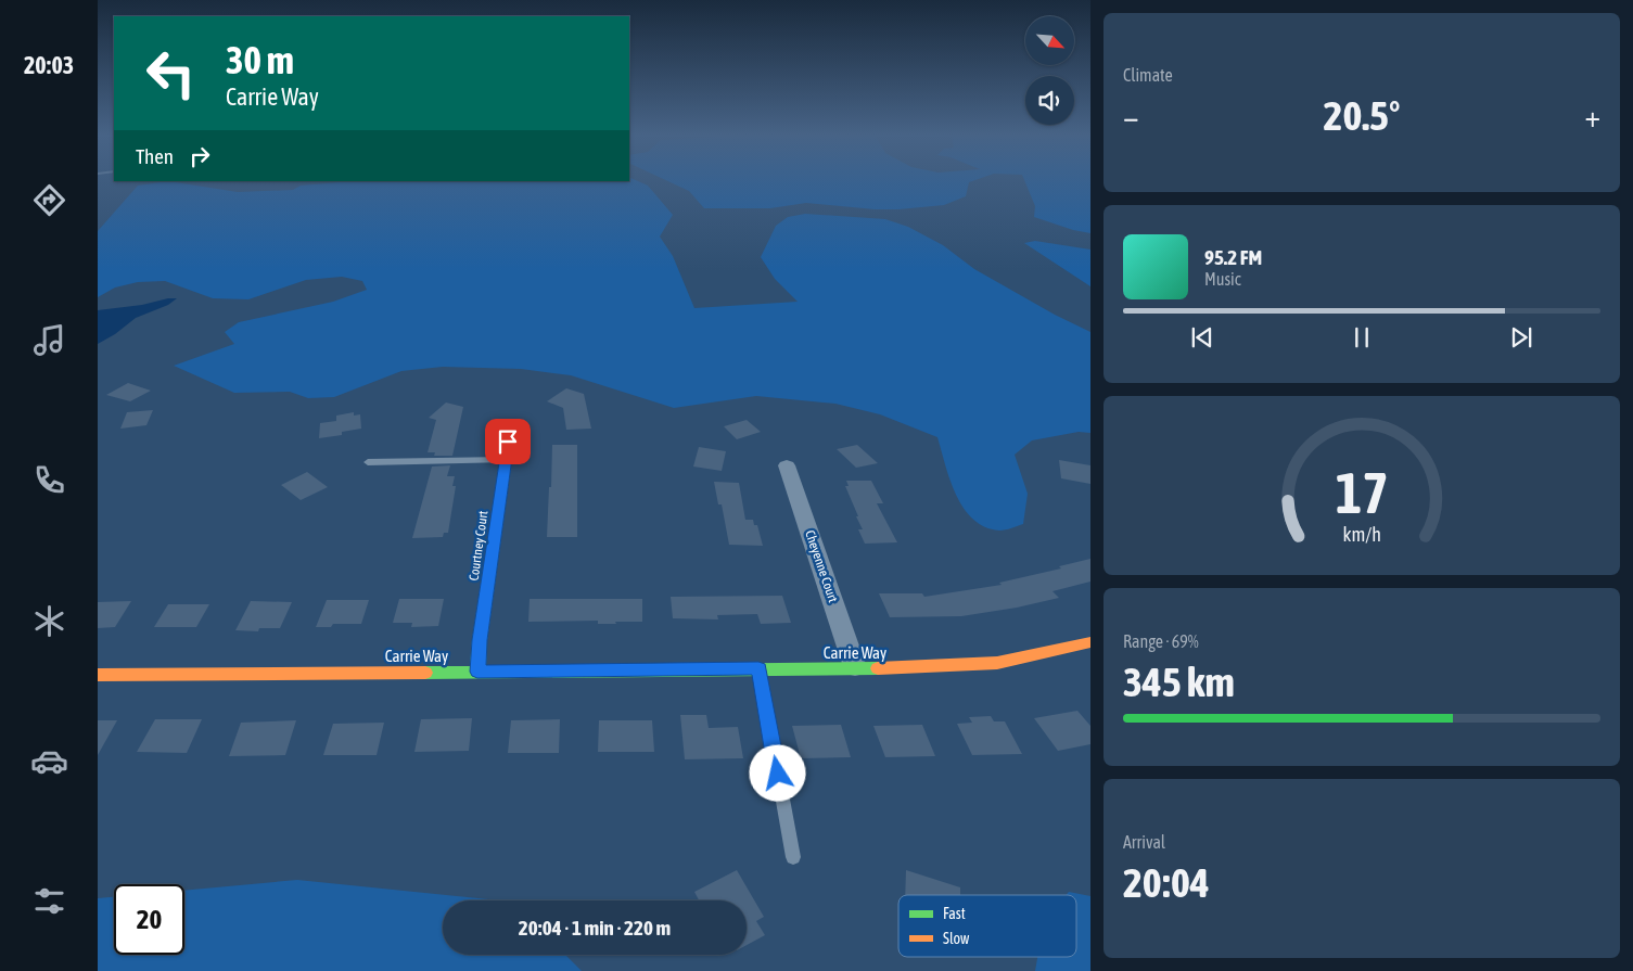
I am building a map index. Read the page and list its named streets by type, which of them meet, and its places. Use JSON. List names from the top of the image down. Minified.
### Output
{"streets":{"street":["Courtney Court","Cheyenne Court","Carrie Way"]},"crossings":[["Courtney Court","Carrie Way"],["Cheyenne Court","Carrie Way"]],"legend":["Fast","Slow"],"north":"bottom right","page":{"tabs":"20:03","tile":["Climate",["Range · 69%","345 km"],["Arrival","20:04"]],"turn":["30 m","Carrie Way"],"heat":["−","20.5°","+"],"then":"Then","song":["95.2 FM","Music"],"limit":"20","trip":"20:04 · 1 min · 220 m","gauge":["17","km/h"]}}
